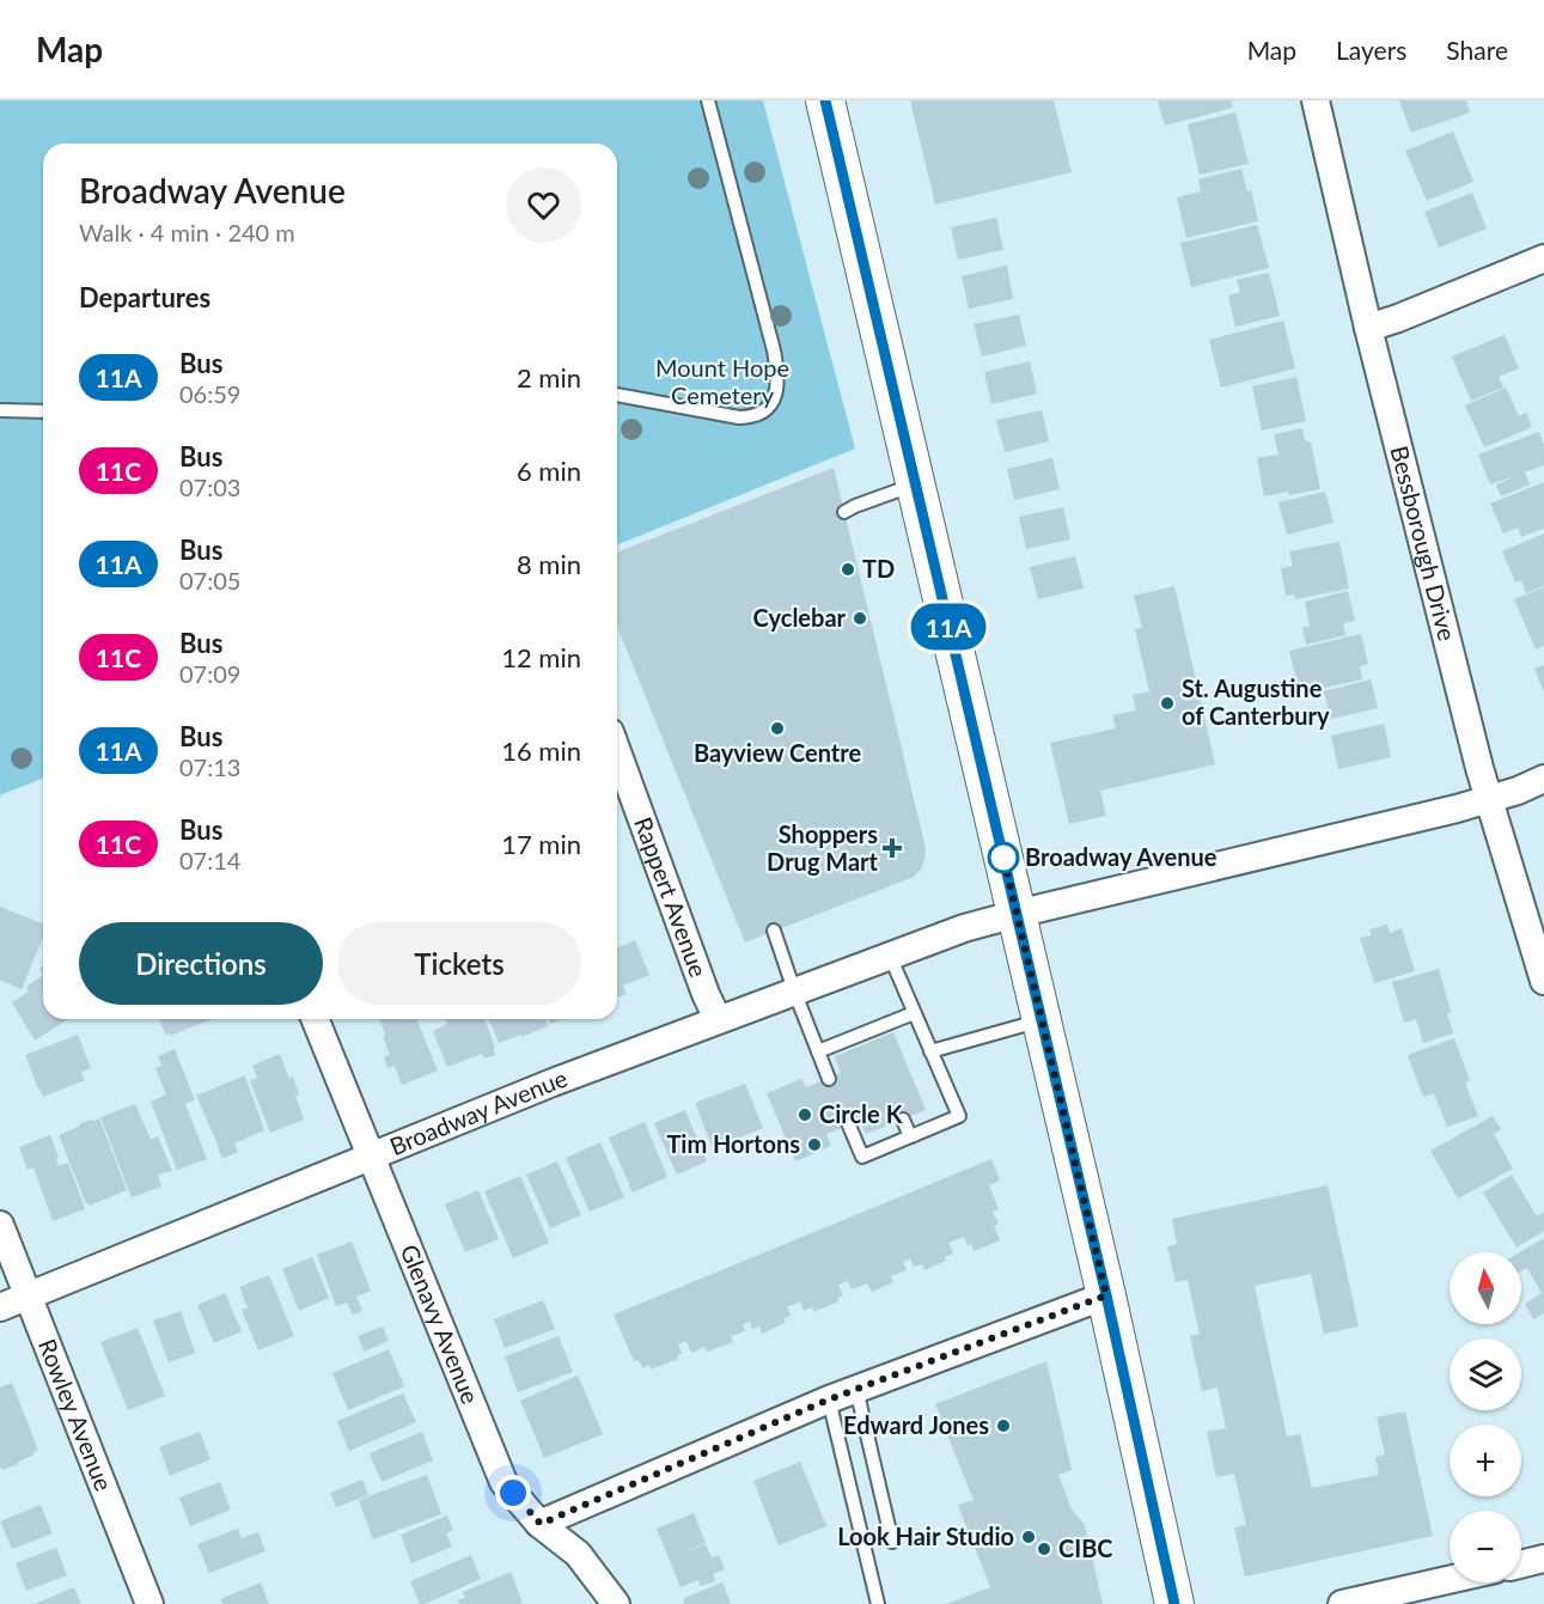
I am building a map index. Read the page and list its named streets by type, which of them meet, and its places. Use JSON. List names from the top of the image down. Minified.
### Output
{"streets":{"street":["Bessborough Drive","Rappert Avenue","Broadway Avenue","Glenavy Avenue","Rowley Avenue"]},"crossings":[["Bessborough Drive","Broadway Avenue"],["Rappert Avenue","Broadway Avenue"],["Broadway Avenue","Glenavy Avenue"],["Broadway Avenue","Rowley Avenue"]],"parks":["Mount Hope Cemetery"],"places":{"other":["TD","Cyclebar","St. Augustine of Canterbury","Bayview Centre","Broadway Avenue","Circle K","Tim Hortons","Edward Jones","Look Hair Studio","CIBC"],"health":["Shoppers Drug Mart"]},"lines":["bus line 11A"],"north":"top","page":{"header":"Map","nav":["Map","Layers","Share"],"on_map":"11A","heading":[["Broadway Avenue","Walk · 4 min · 240 m"],"Departures"],"list":[{"mark":"11A","name":"Bus","note":"06:59","value":"2 min"},{"mark":"11C","name":"Bus","note":"07:03","value":"6 min"},{"mark":"11A","name":"Bus","note":"07:05","value":"8 min"},{"mark":"11C","name":"Bus","note":"07:09","value":"12 min"},{"mark":"11A","name":"Bus","note":"07:13","value":"16 min"},{"mark":"11C","name":"Bus","note":"07:14","value":"17 min"}],"buttons":["Directions","Tickets"],"map_buttons":["+","−"]}}
